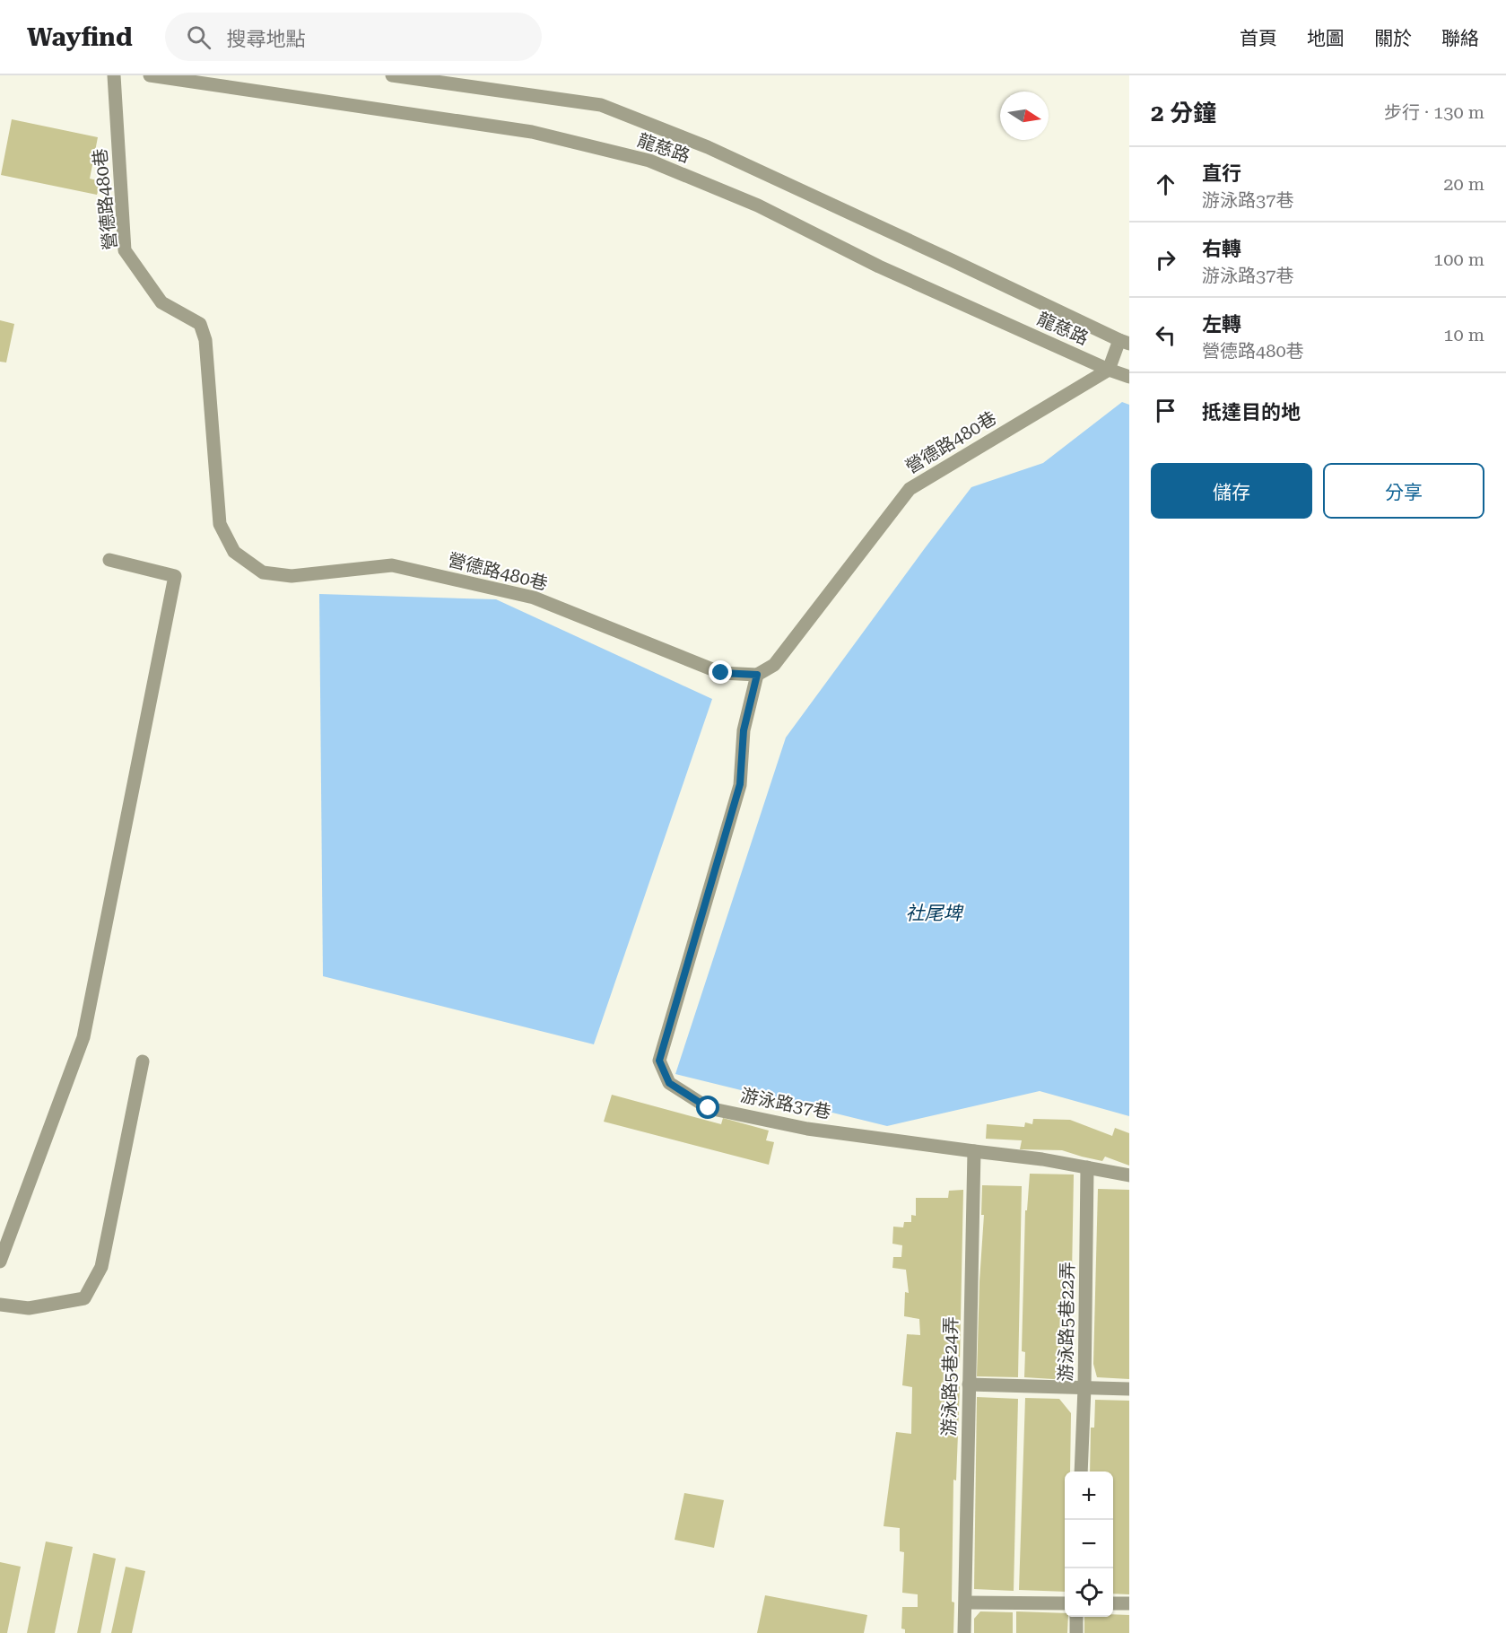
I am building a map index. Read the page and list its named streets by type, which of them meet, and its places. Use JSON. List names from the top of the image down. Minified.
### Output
{"streets":{"street":["龍慈路","營德路480巷","游泳路37巷","游泳路5巷22弄","游泳路5巷24弄"]},"crossings":[["龍慈路","營德路480巷"],["營德路480巷","游泳路37巷"],["游泳路37巷","游泳路5巷22弄"],["游泳路37巷","游泳路5巷24弄"]],"water":["社尾埤"],"north":"right","page":{"header":"Wayfind","search":"搜尋地點","nav":["首頁","地圖","關於","聯絡"],"heading":["2 分鐘","步行 · 130 m"],"list":[["直行","游泳路37巷","20 m"],["右轉","游泳路37巷","100 m"],["左轉","營德路480巷","10 m"],"抵達目的地"],"buttons":["儲存","分享"],"map_buttons":["+","−"]}}
